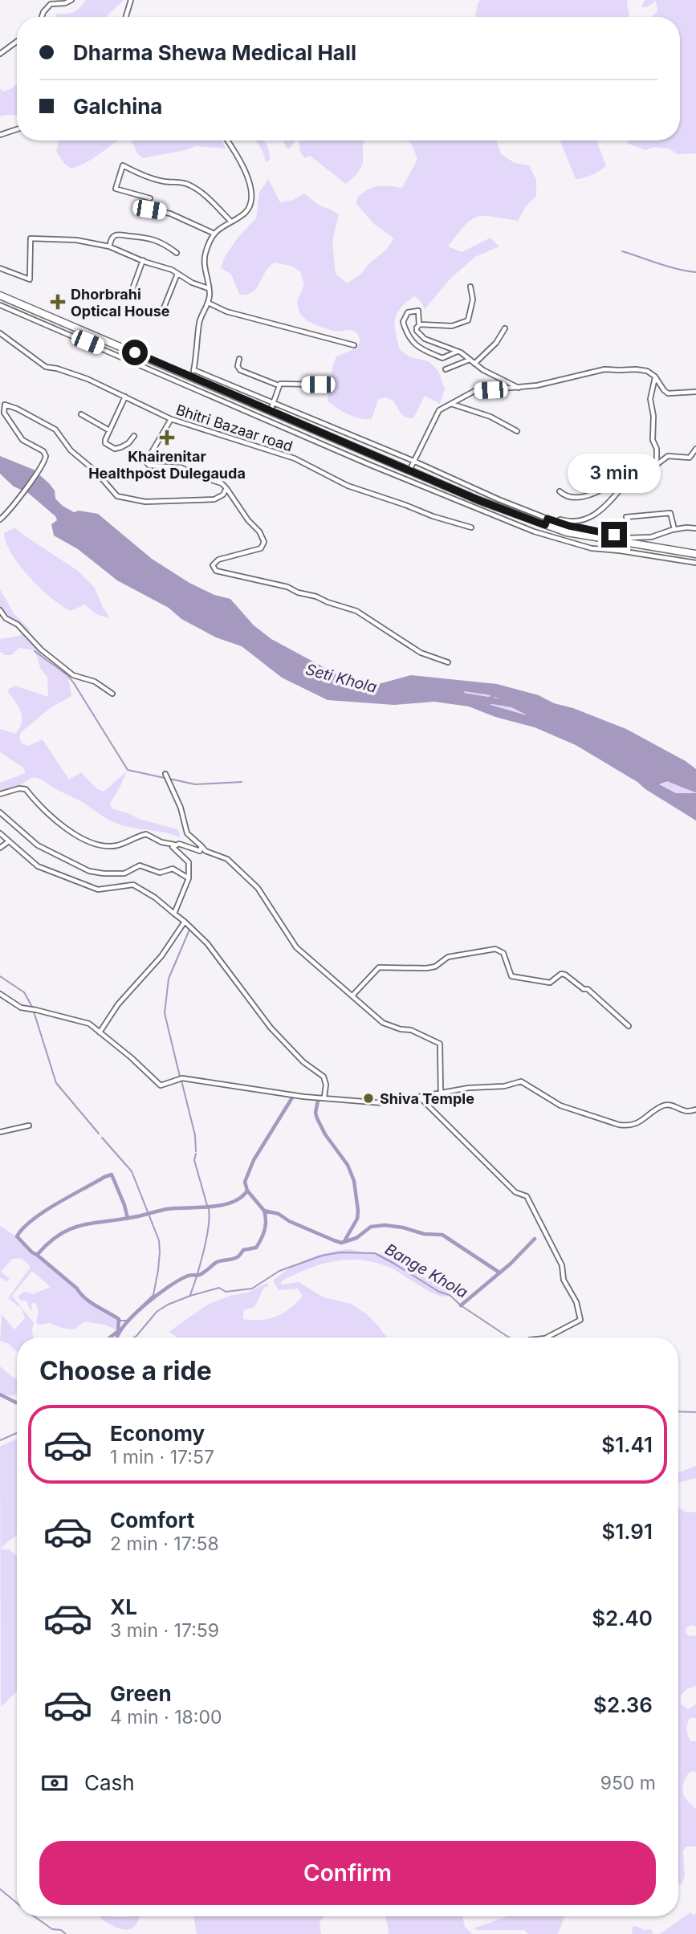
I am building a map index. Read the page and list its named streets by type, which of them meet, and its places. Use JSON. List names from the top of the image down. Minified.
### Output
{"streets":{"street":["Bhitri Bazaar road"]},"water":["Seti Khola","Bange Khola"],"places":{"health":["Dhorbrahi Optical House","Khairenitar Healthpost Dulegauda"],"other":["Shiva Temple"]},"page":{"banner":["Dharma Shewa Medical Hall","Galchina"],"bubble":"3 min","heading":"Choose a ride","list":[{"name":"Economy","note":"1 min · 17:57","value":"$1.41"},{"name":"Comfort","note":"2 min · 17:58","value":"$1.91"},{"name":"XL","note":"3 min · 17:59","value":"$2.40"},{"name":"Green","note":"4 min · 18:00","value":"$2.36"}],"pay":["Cash","950 m"],"buttons":"Confirm"}}
